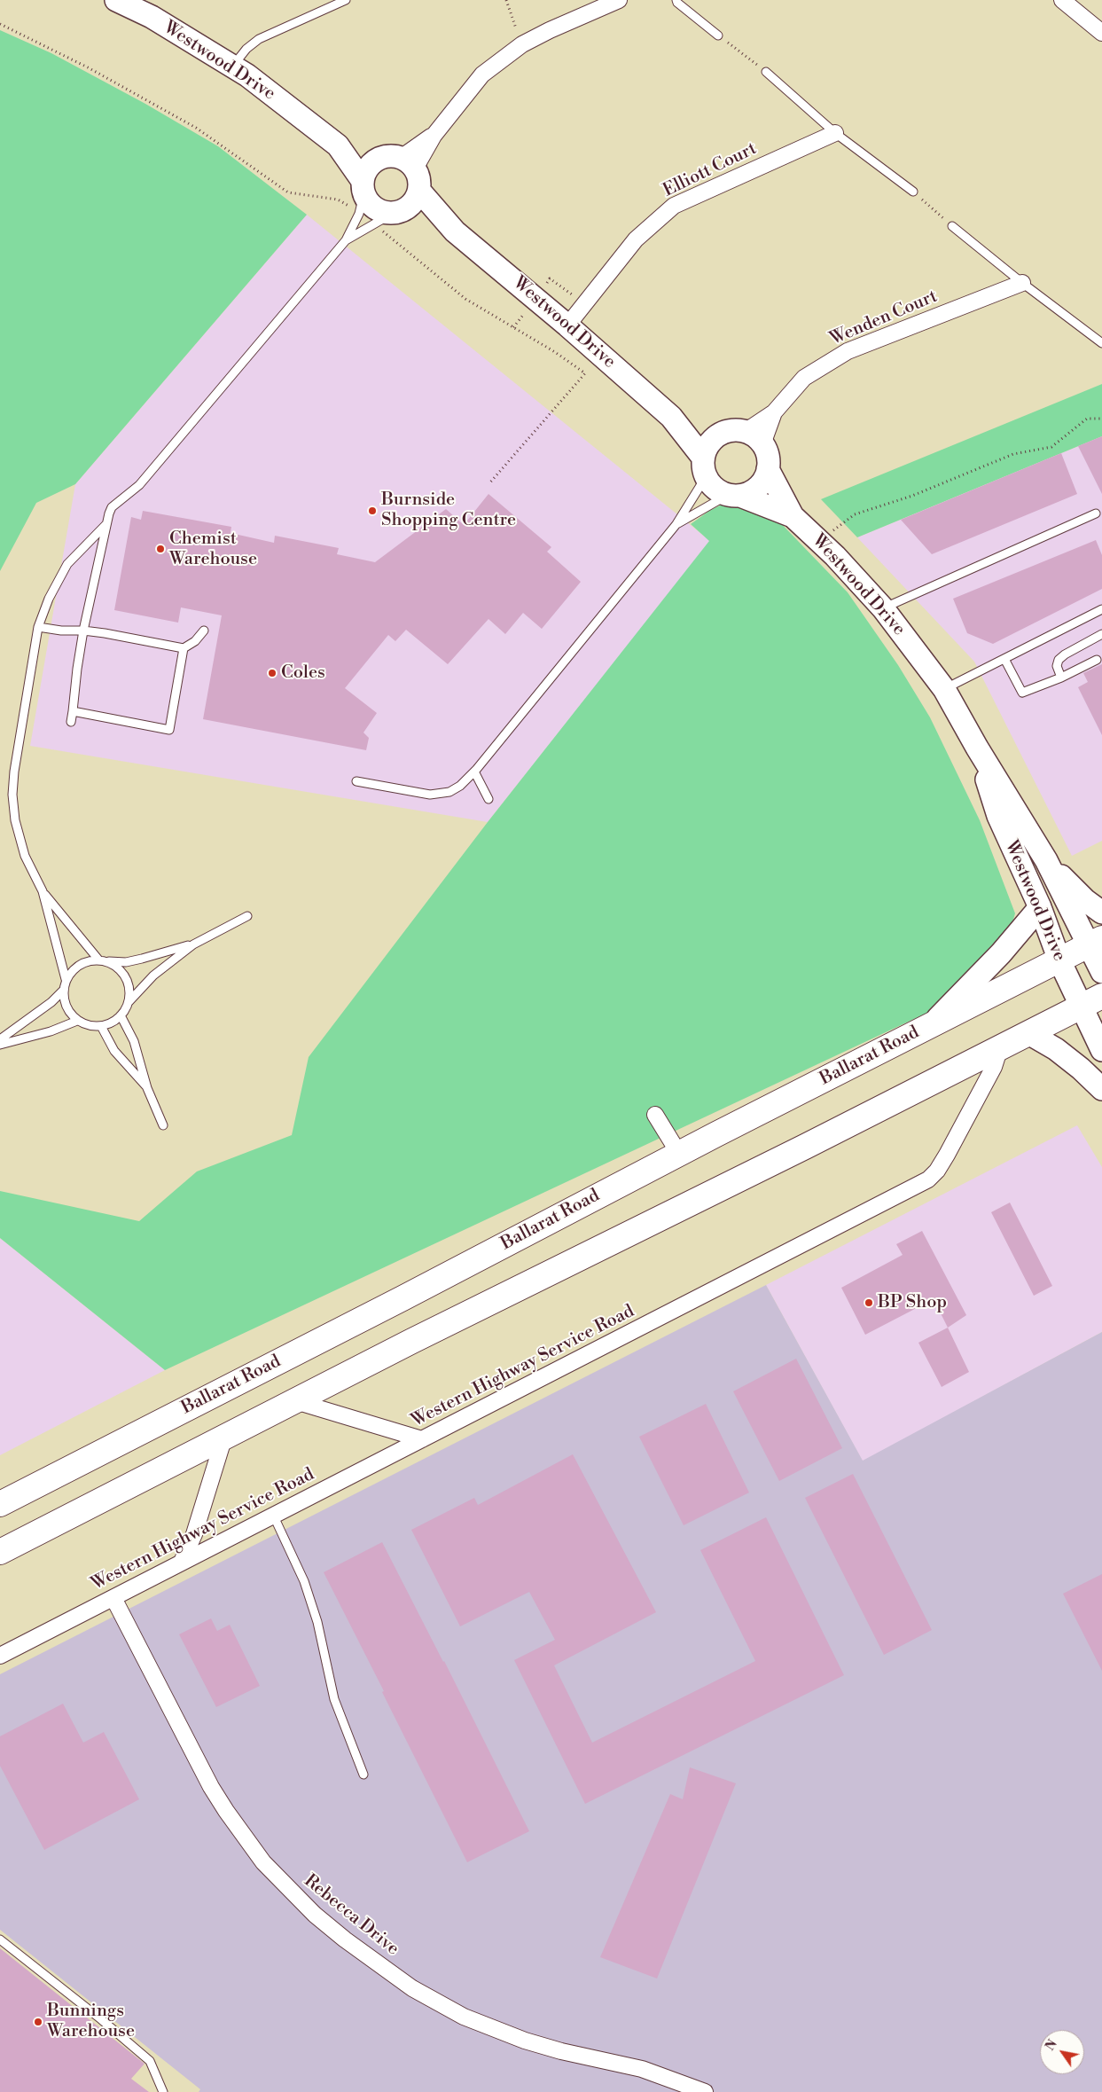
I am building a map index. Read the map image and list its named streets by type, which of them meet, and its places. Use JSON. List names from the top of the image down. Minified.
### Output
{"streets":{"highway":["Ballarat Road"],"street":["Westwood Drive","Elliott Court","Wenden Court","Western Highway Service Road","Rebecca Drive"]},"crossings":[["Westwood Drive","Elliott Court"],["Westwood Drive","Wenden Court"],["Westwood Drive","Ballarat Road"],["Western Highway Service Road","Rebecca Drive"]],"places":["Burnside Shopping Centre","Chemist Warehouse","Coles","BP Shop","Bunnings Warehouse"],"north":"top left"}
